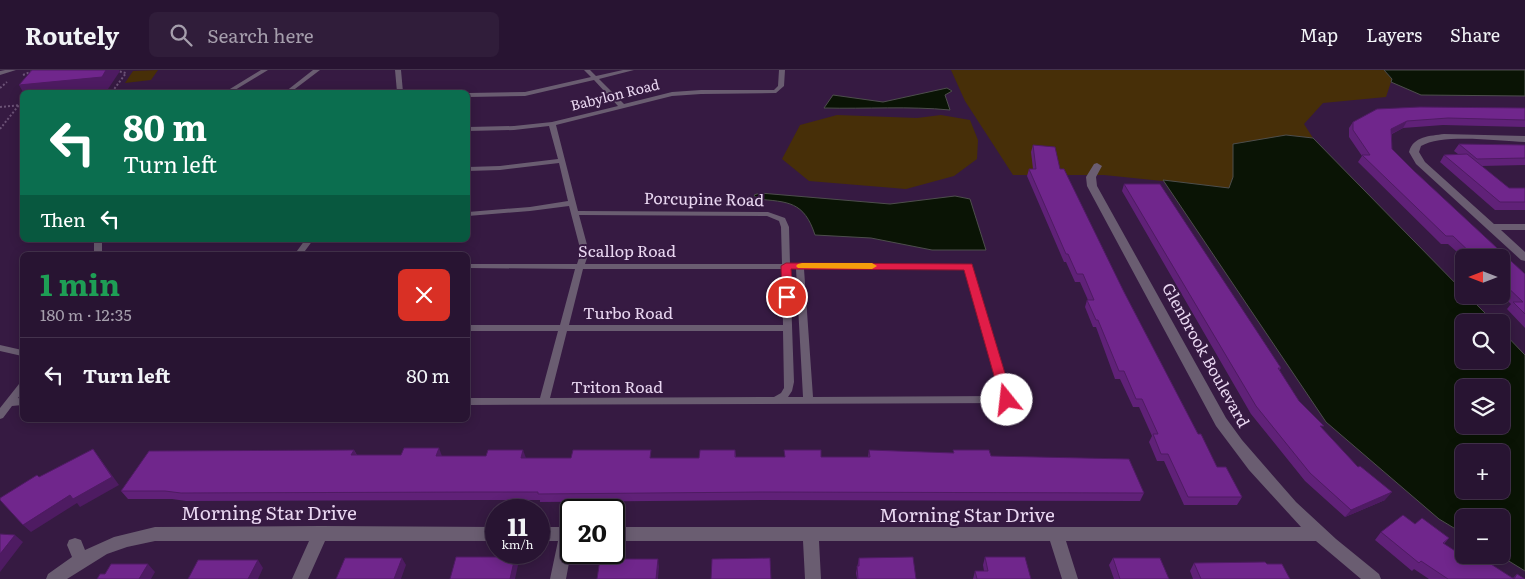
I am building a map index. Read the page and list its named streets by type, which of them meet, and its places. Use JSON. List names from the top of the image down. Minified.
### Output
{"streets":{"street":["Glenbrook Boulevard","Morning Star Drive"],"lane":["Babylon Road","Porcupine Road","Scallop Road","Turbo Road","Triton Road"]},"crossings":[["Porcupine Road","Scallop Road"],["Porcupine Road","Turbo Road"],["Porcupine Road","Triton Road"],["Scallop Road","Triton Road"],["Glenbrook Boulevard","Morning Star Drive"]],"north":"left","page":{"header":"Routely","search":"Search here","nav":["Map","Layers","Share"],"turn":["80 m","Turn left"],"then":"Then","map_buttons":["+","−"],"heading":["1 min","180 m · 12:35"],"list":[{"name":"Turn left","value":"80 m"}],"speed":"11 km/h","limit":"20"}}
